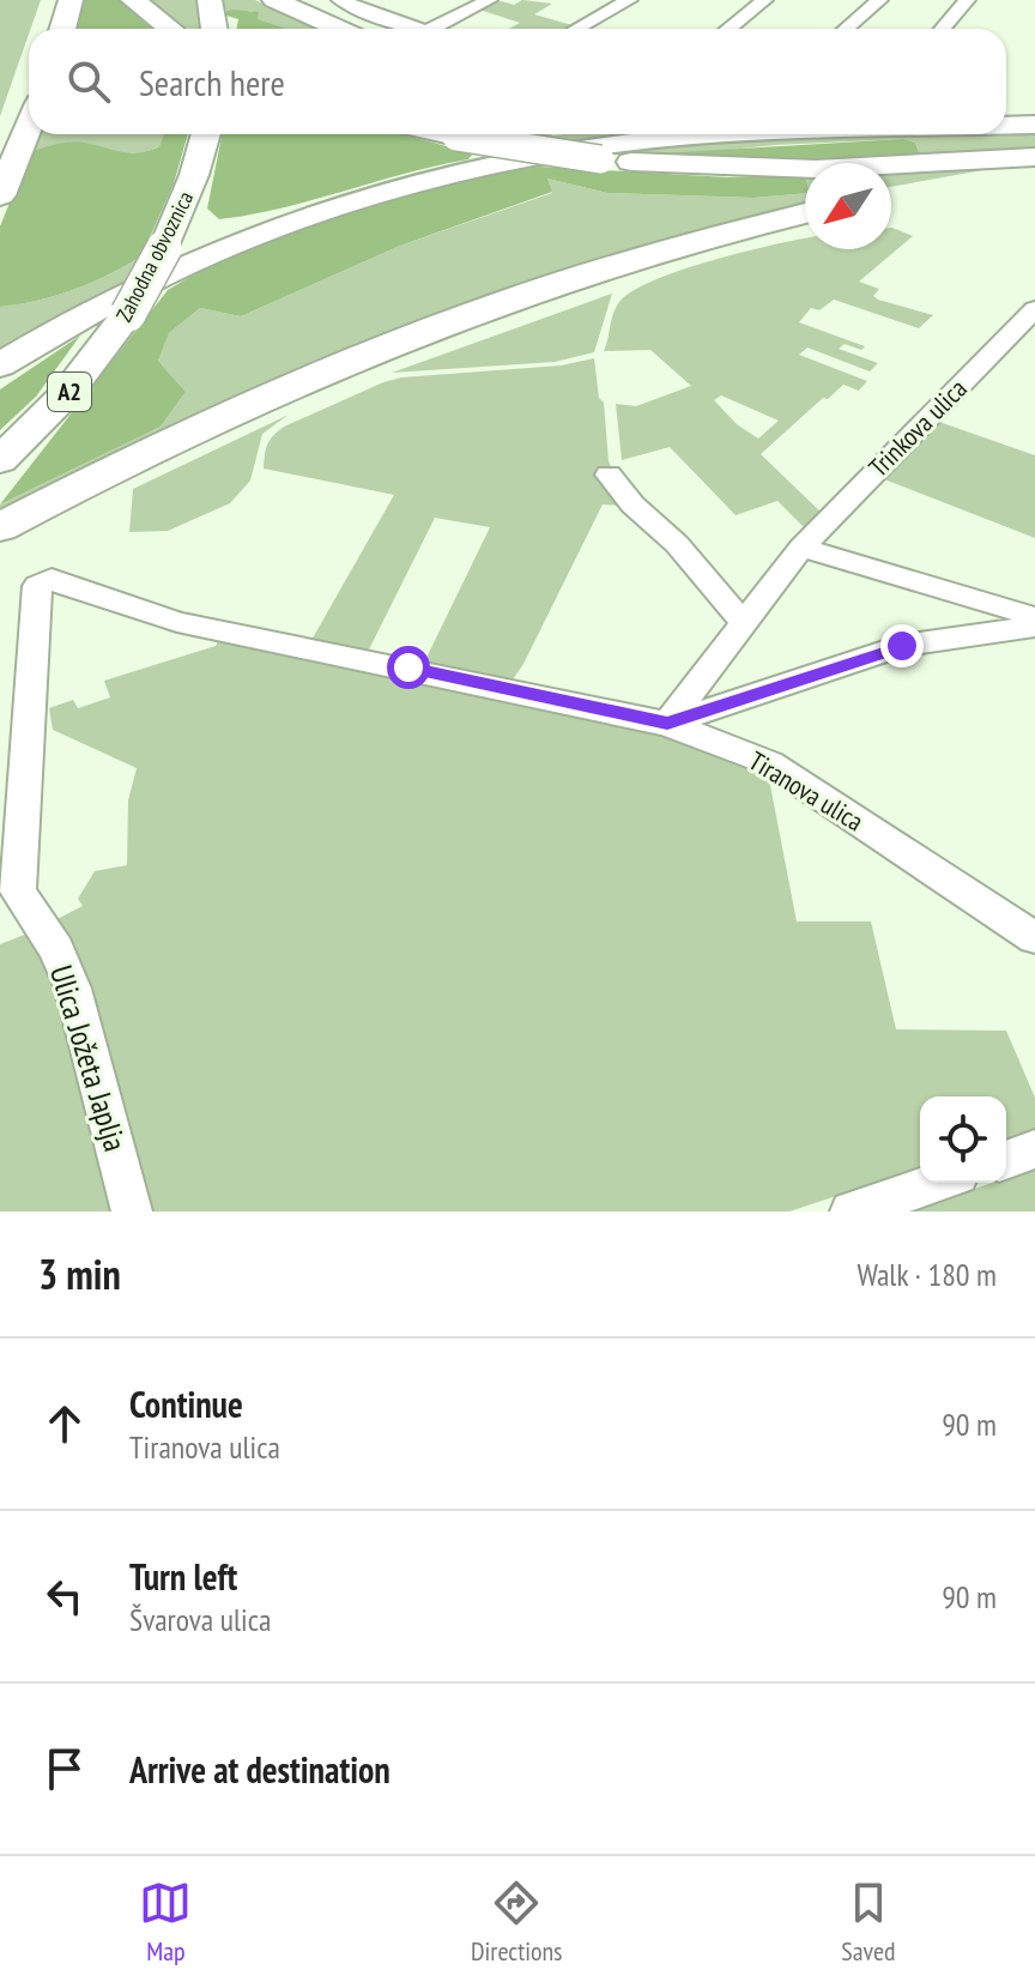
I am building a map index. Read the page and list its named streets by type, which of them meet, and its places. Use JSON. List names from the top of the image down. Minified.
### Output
{"streets":{"highway":["Zahodna obvoznica","A2"],"street":["Trinkova ulica","Tiranova ulica","Ulica Jožeta Japlja"]},"crossings":[["Trinkova ulica","Tiranova ulica"],["Tiranova ulica","Ulica Jožeta Japlja"]],"north":"bottom left","page":{"search":"Search here","heading":["3 min","Walk · 180 m"],"list":[["Continue","Tiranova ulica","90 m"],["Turn left","Švarova ulica","90 m"],"Arrive at destination"],"nav":["Map","Directions","Saved"]}}
